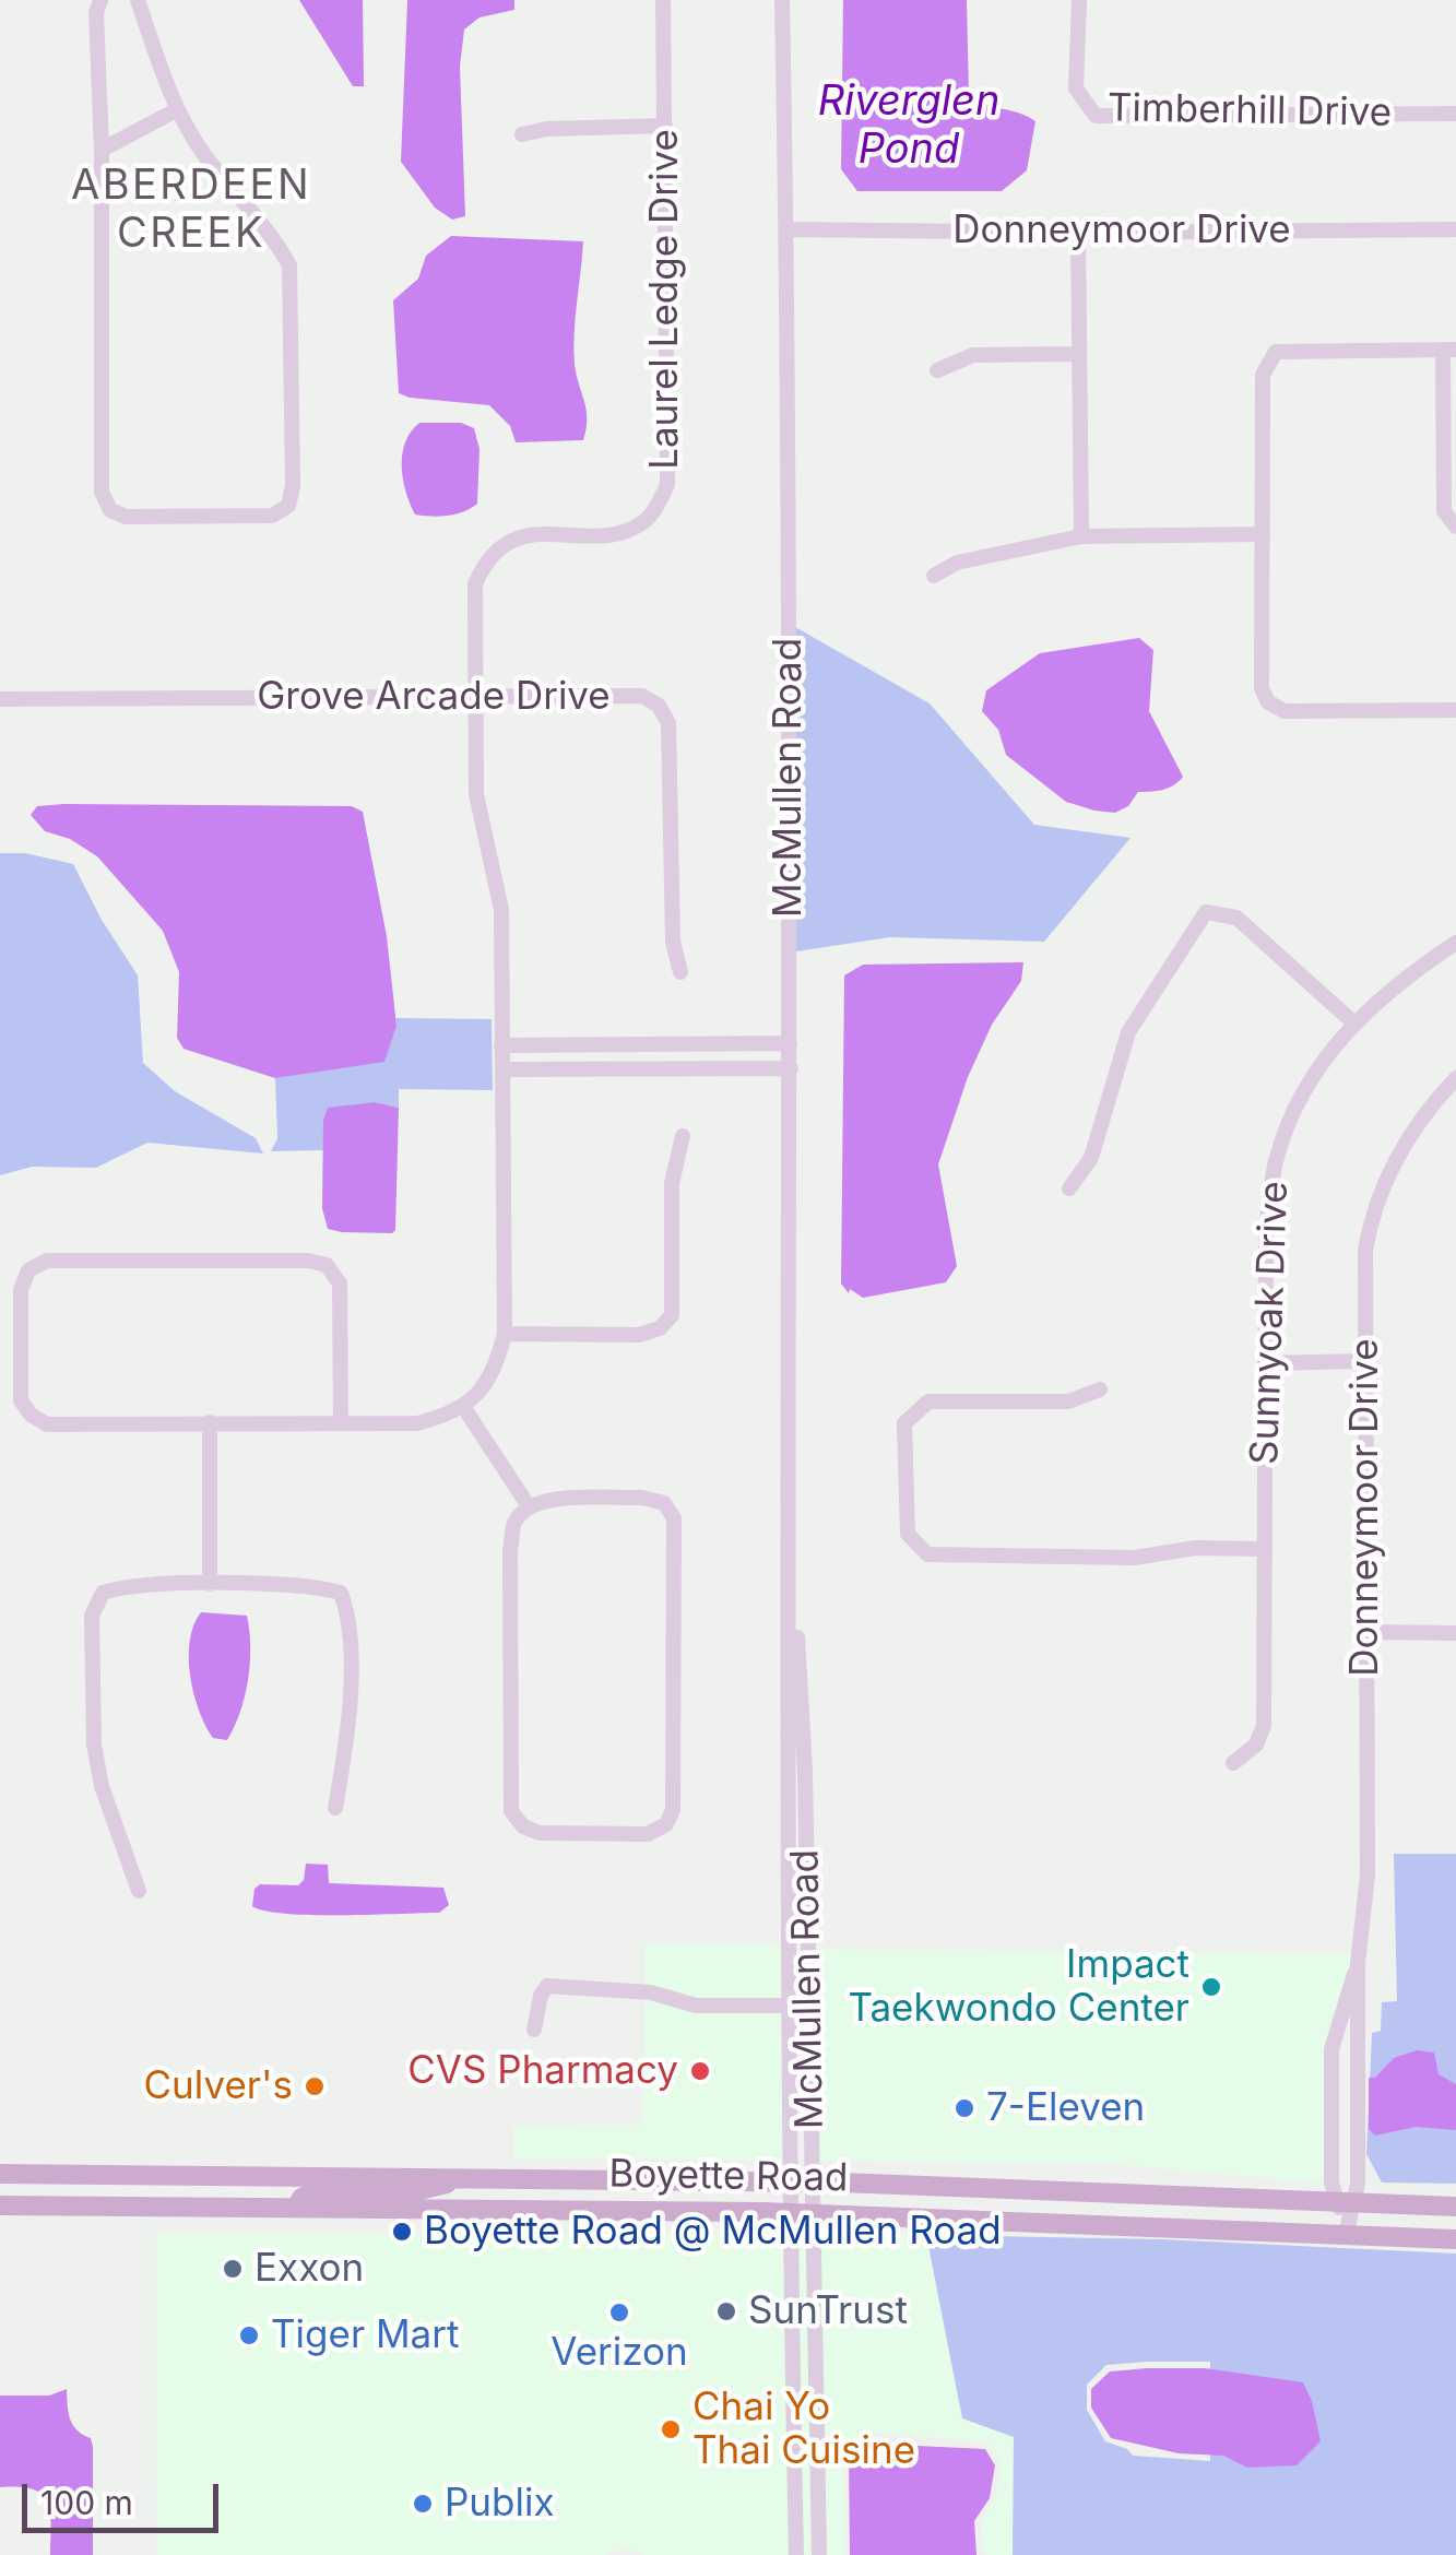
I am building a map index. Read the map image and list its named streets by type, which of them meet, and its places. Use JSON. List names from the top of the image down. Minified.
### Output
{"streets":{"main road":["Boyette Road"],"street":["Timberhill Drive","Donneymoor Drive","Laurel Ledge Drive","Grove Arcade Drive","McMullen Road","Sunnyoak Drive"]},"crossings":[["Donneymoor Drive","McMullen Road"],["Donneymoor Drive","Boyette Road"],["Laurel Ledge Drive","Grove Arcade Drive"],["McMullen Road","Boyette Road"]],"districts":["ABERDEEN CREEK"],"water":["Riverglen Pond"],"places":["Impact Taekwondo Center","CVS Pharmacy","Culver's","7-Eleven","Boyette Road @ McMullen Road","Exxon","SunTrust","Verizon","Tiger Mart","Chai Yo Thai Cuisine","Publix"],"scale_bar":"100 m"}
